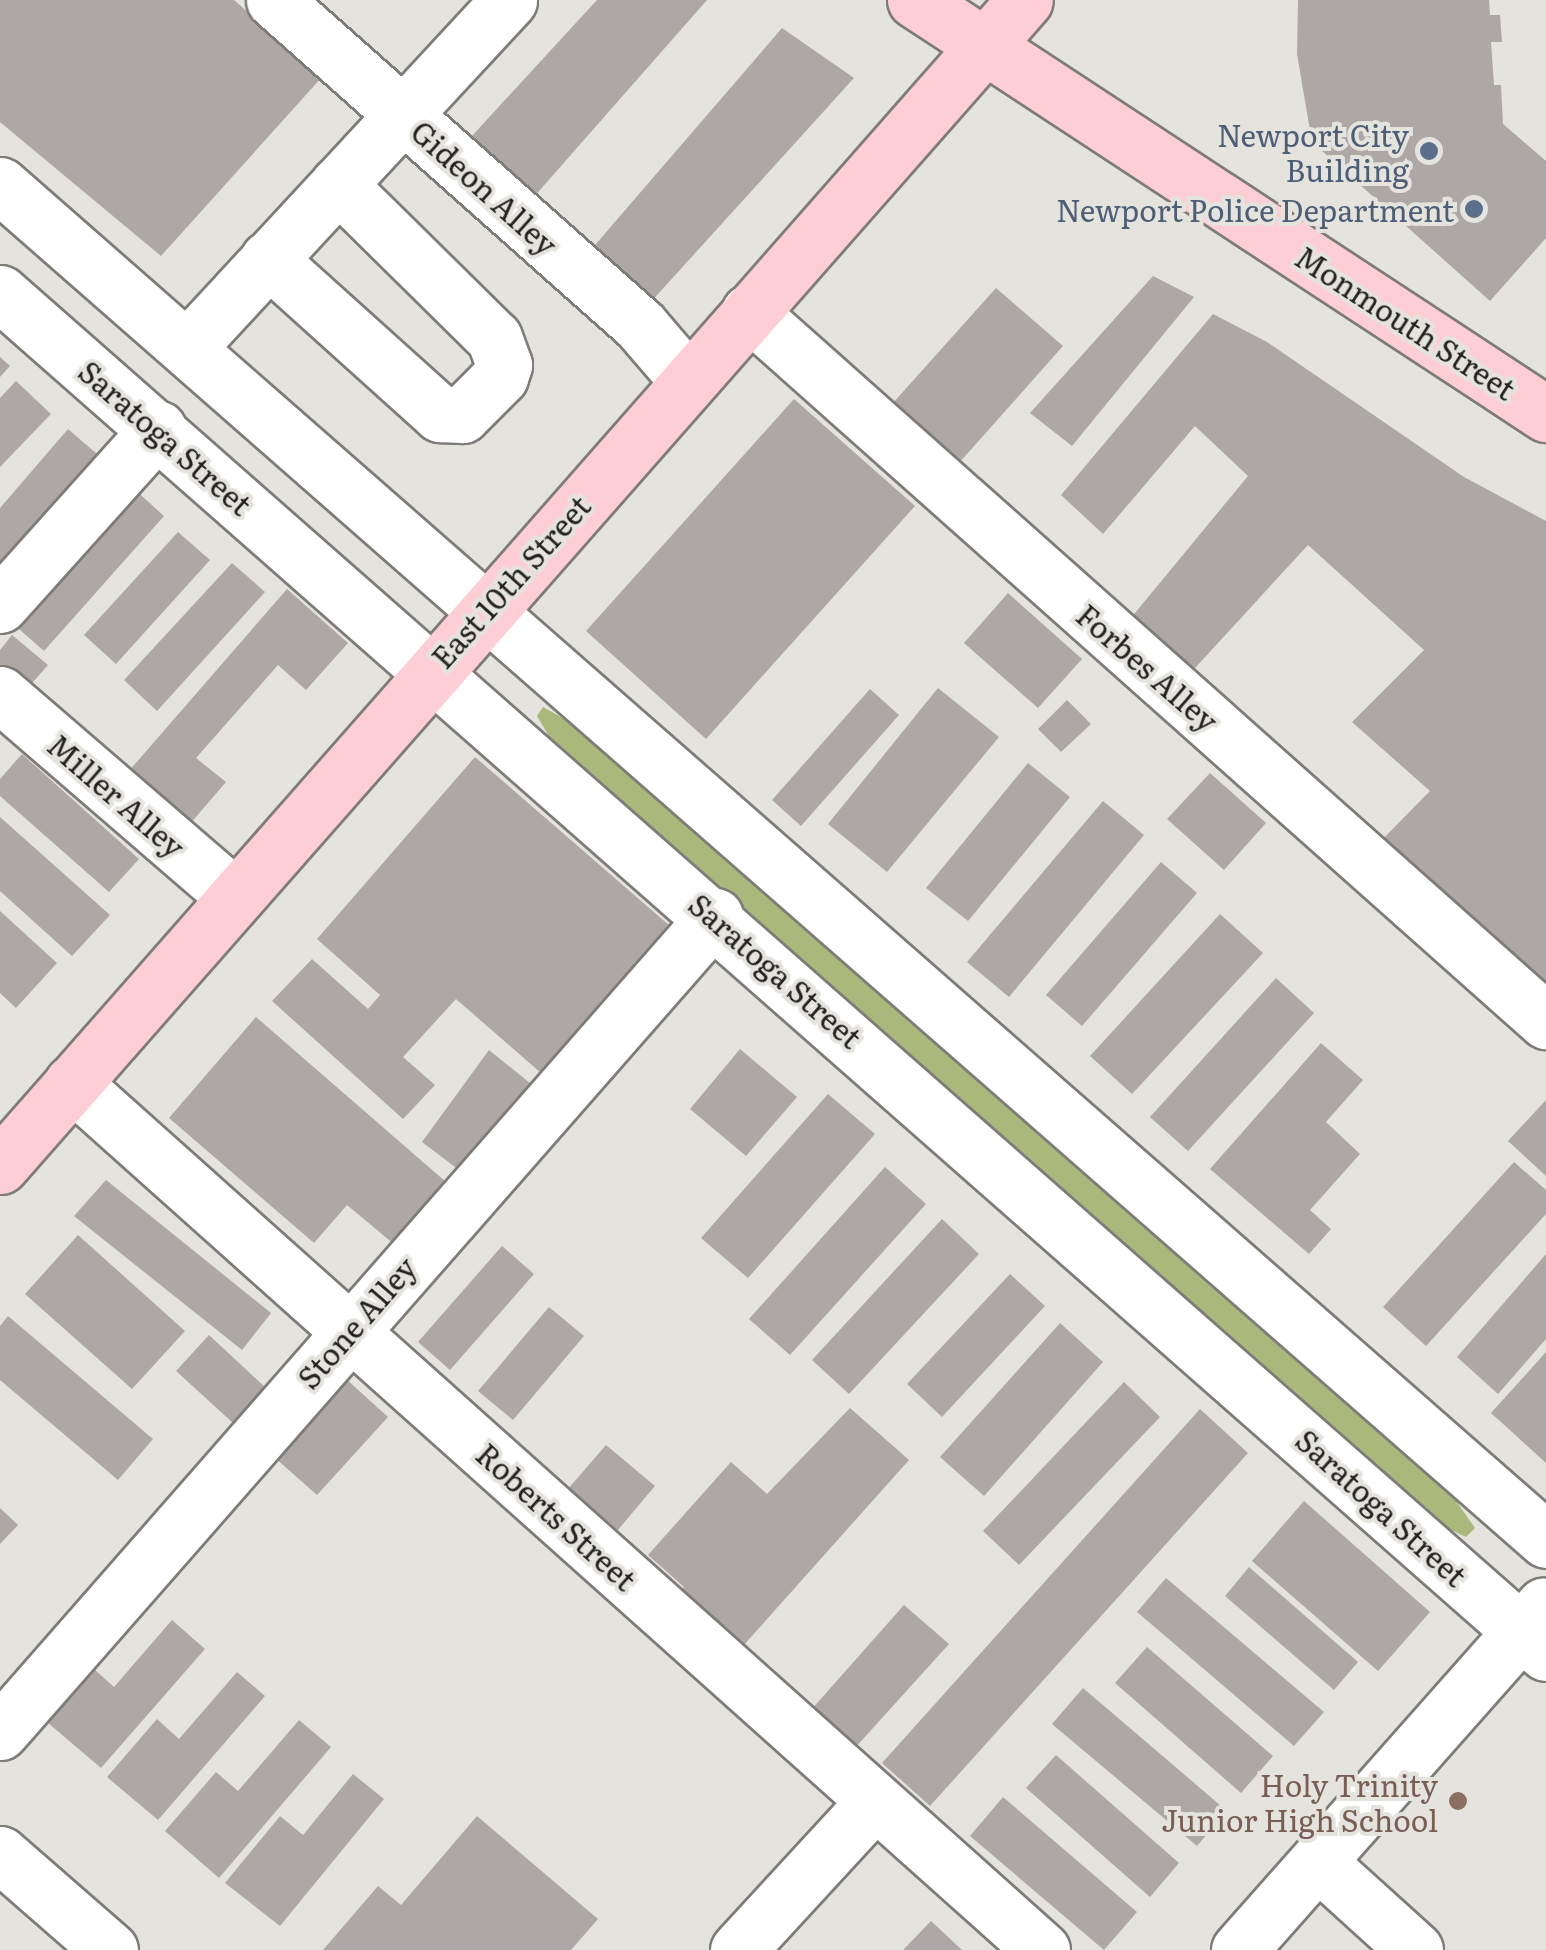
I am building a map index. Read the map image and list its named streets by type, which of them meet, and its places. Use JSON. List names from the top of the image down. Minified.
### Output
{"streets":{"main road":["Monmouth Street","East 10th Street"],"street":["Gideon Alley","Saratoga Street","Forbes Alley","Miller Alley","Stone Alley","Roberts Street"]},"crossings":[["Gideon Alley","East 10th Street"],["Monmouth Street","East 10th Street"],["Saratoga Street","East 10th Street"],["Saratoga Street","Stone Alley"],["East 10th Street","Forbes Alley"],["East 10th Street","Miller Alley"],["East 10th Street","Roberts Street"],["Stone Alley","Roberts Street"]],"places":["Newport City Building","Newport Police Department","Holy Trinity Junior High School"]}
